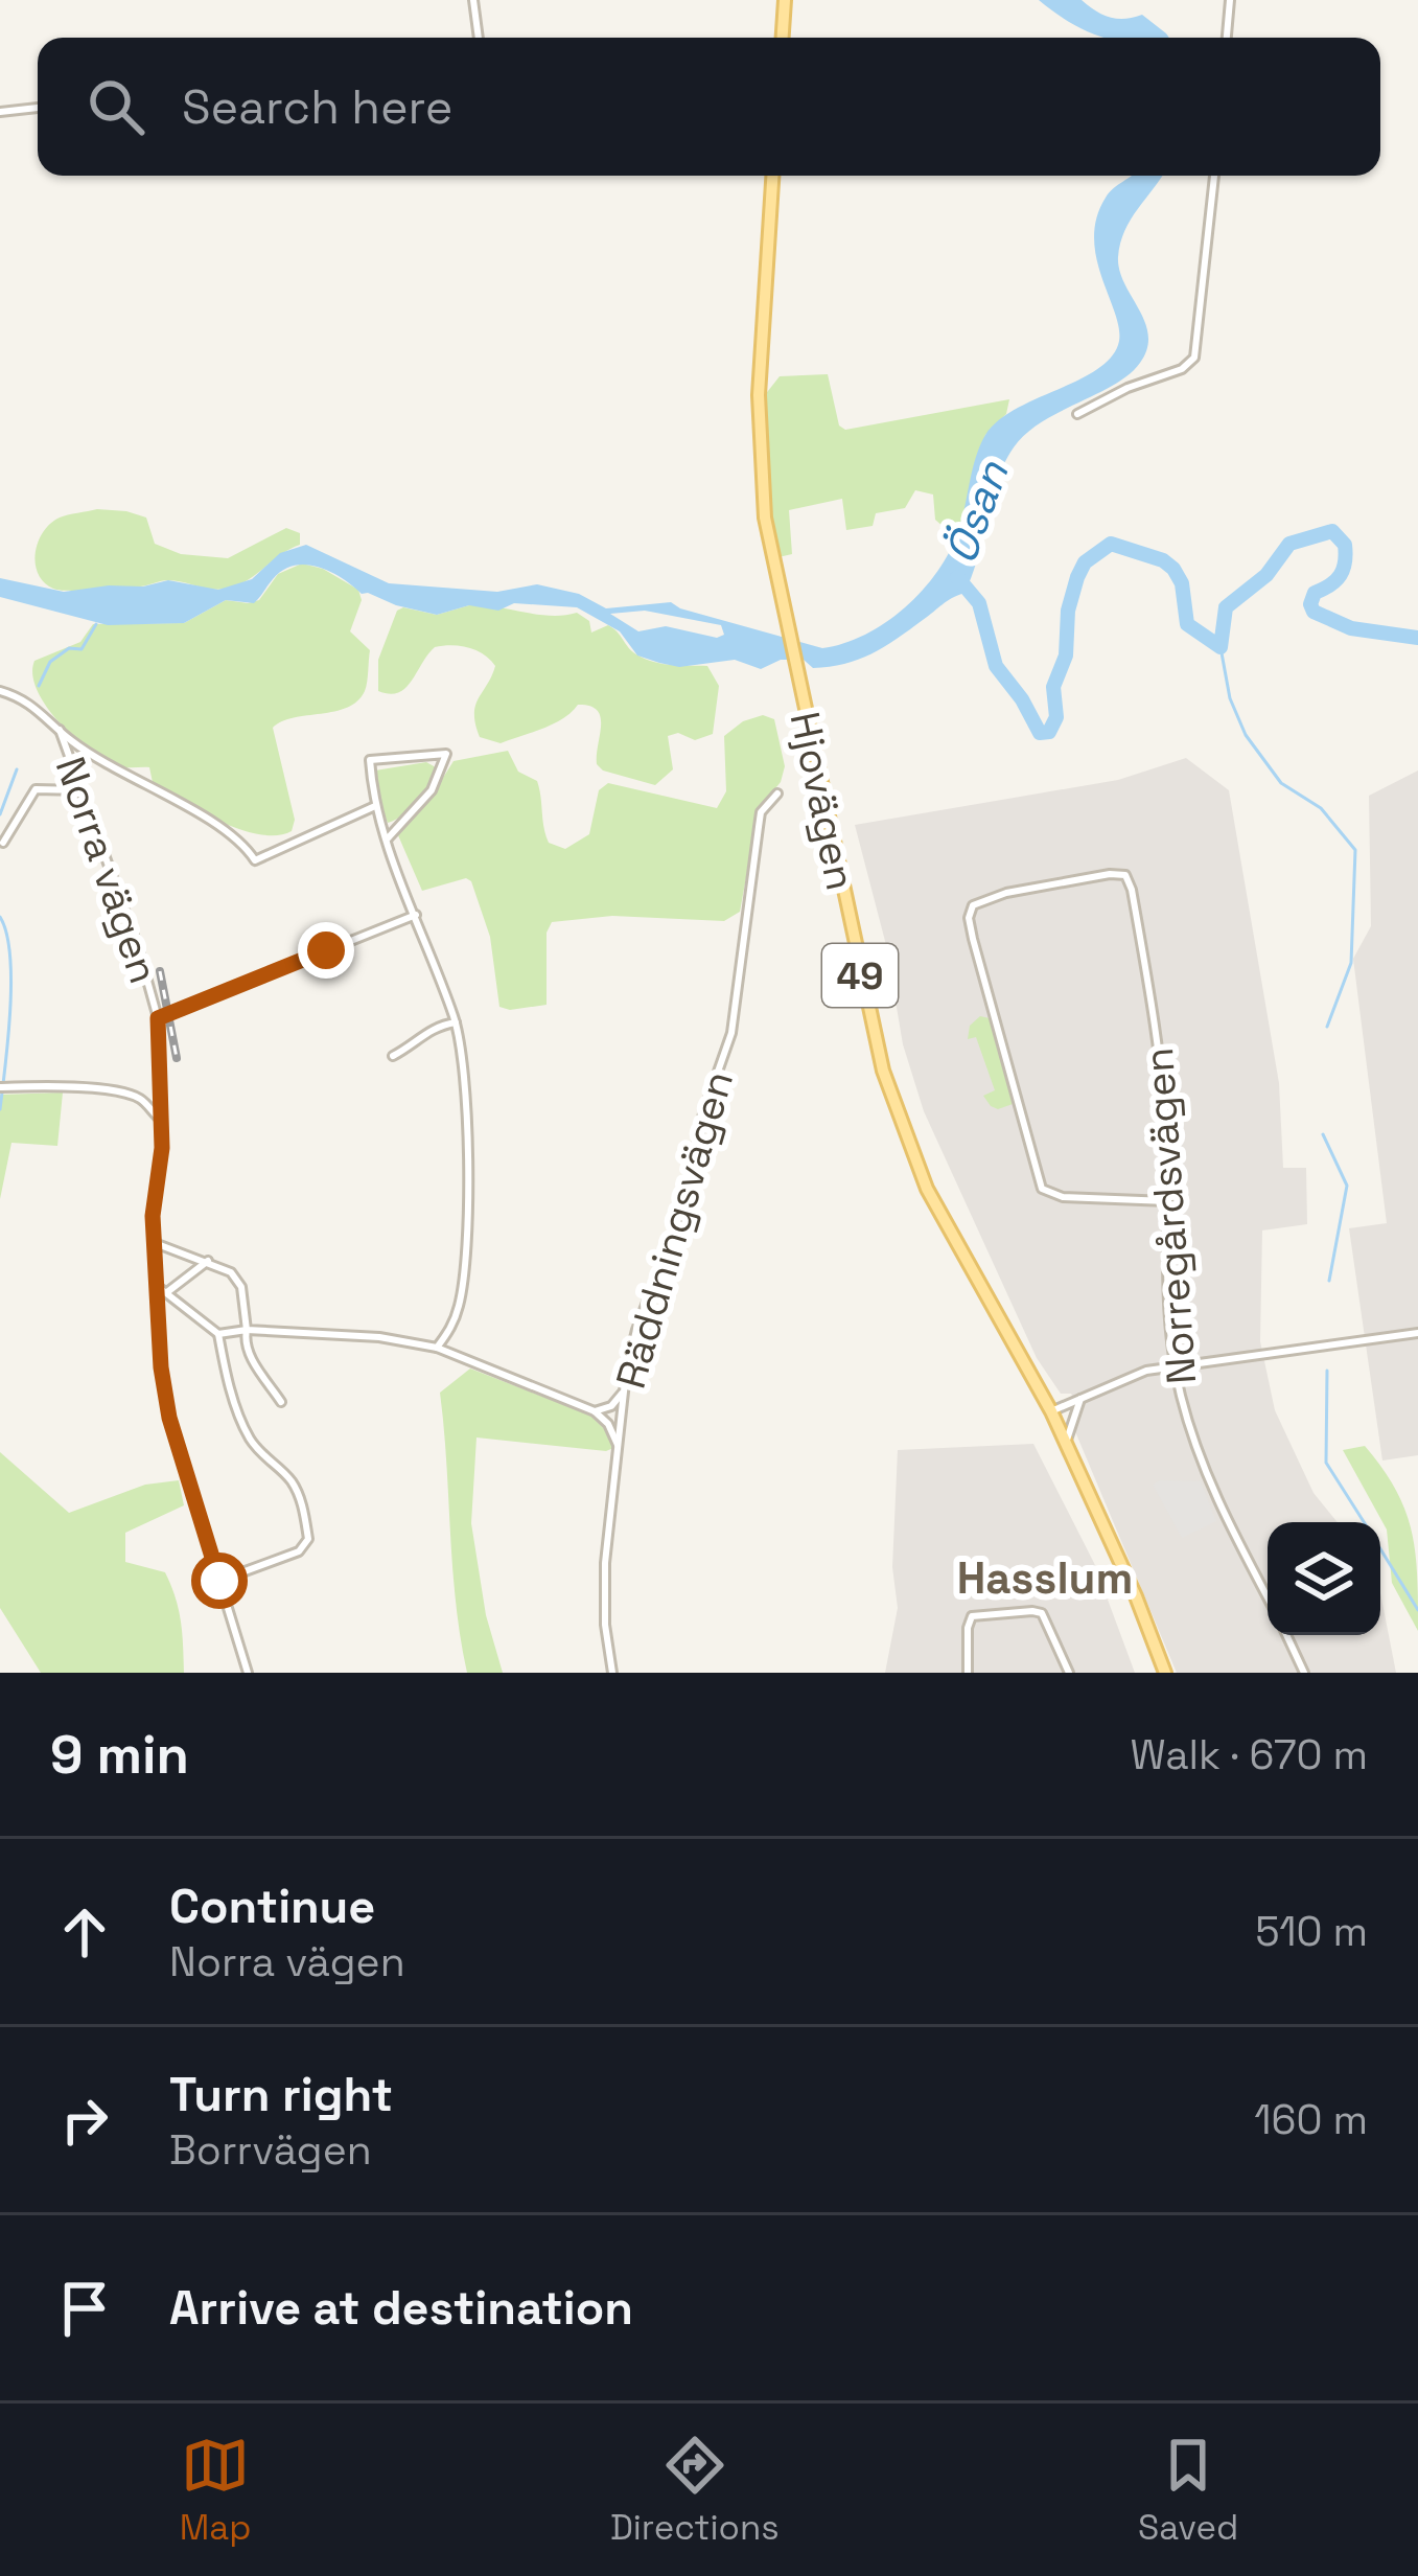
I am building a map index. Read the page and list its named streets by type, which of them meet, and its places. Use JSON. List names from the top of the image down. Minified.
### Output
{"streets":{"main road":["Hjovägen","49"],"street":["Norra vägen","Norregårdsvägen","Räddningsvägen"]},"districts":["Hasslum"],"water":["Ösan"],"page":{"search":"Search here","heading":["9 min","Walk · 670 m"],"list":[["Continue","Norra vägen","510 m"],["Turn right","Borrvägen","160 m"],"Arrive at destination"],"nav":["Map","Directions","Saved"]}}
